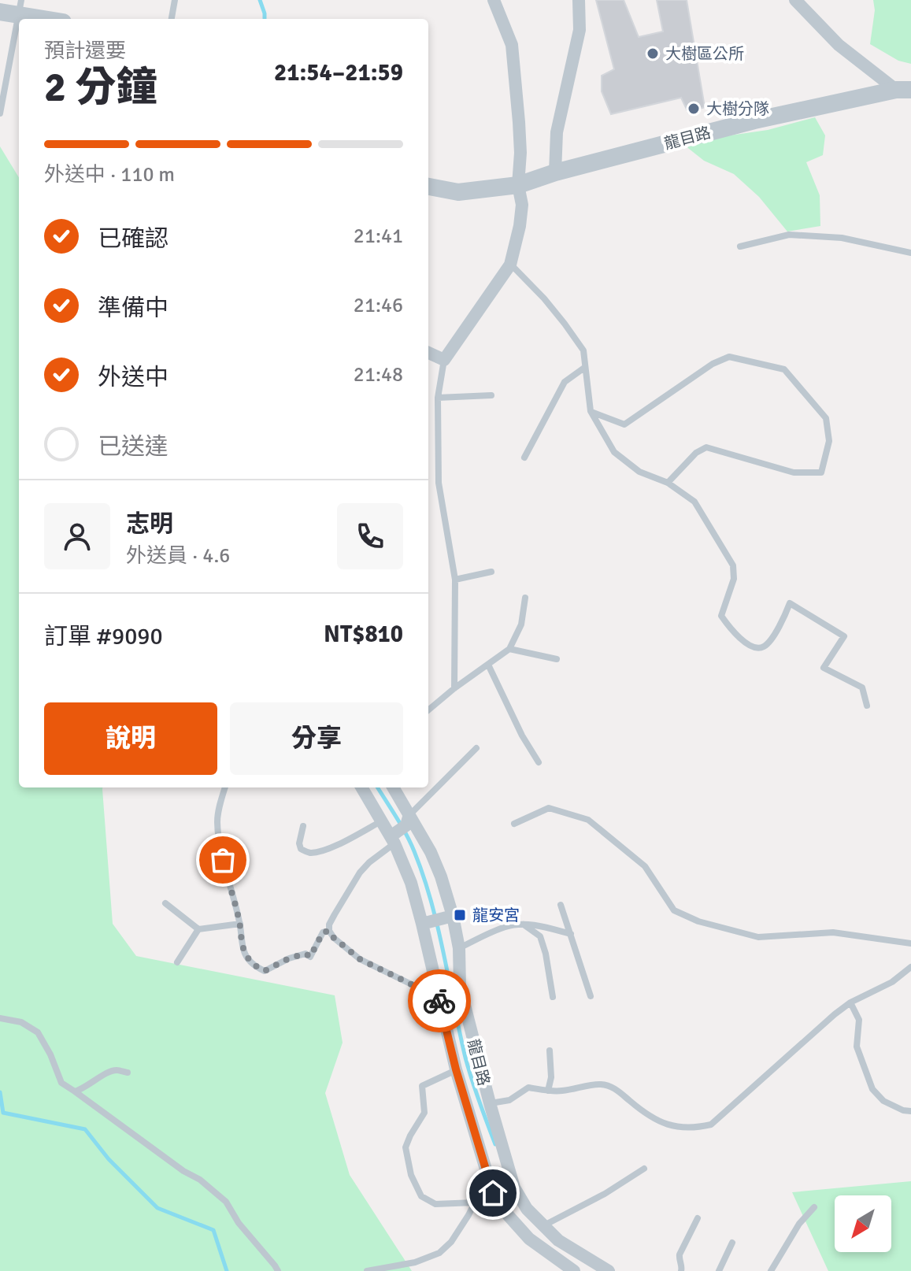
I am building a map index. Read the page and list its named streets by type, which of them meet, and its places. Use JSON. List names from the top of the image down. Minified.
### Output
{"streets":{"street":["龍目路"]},"places":{"other":["大樹區公所","大樹分隊"],"transit":["龍安宮"]},"north":"bottom left","page":{"heading":["2 分鐘","預計還要","21:54–21:59"],"panel":["志明","外送員 · 4.6","訂單 #9090","NT$810"],"bar":"外送中 · 110 m","list":[["已確認","21:41"],["準備中","21:46"],["外送中","21:48"],"已送達"],"buttons":["說明","分享"]}}
